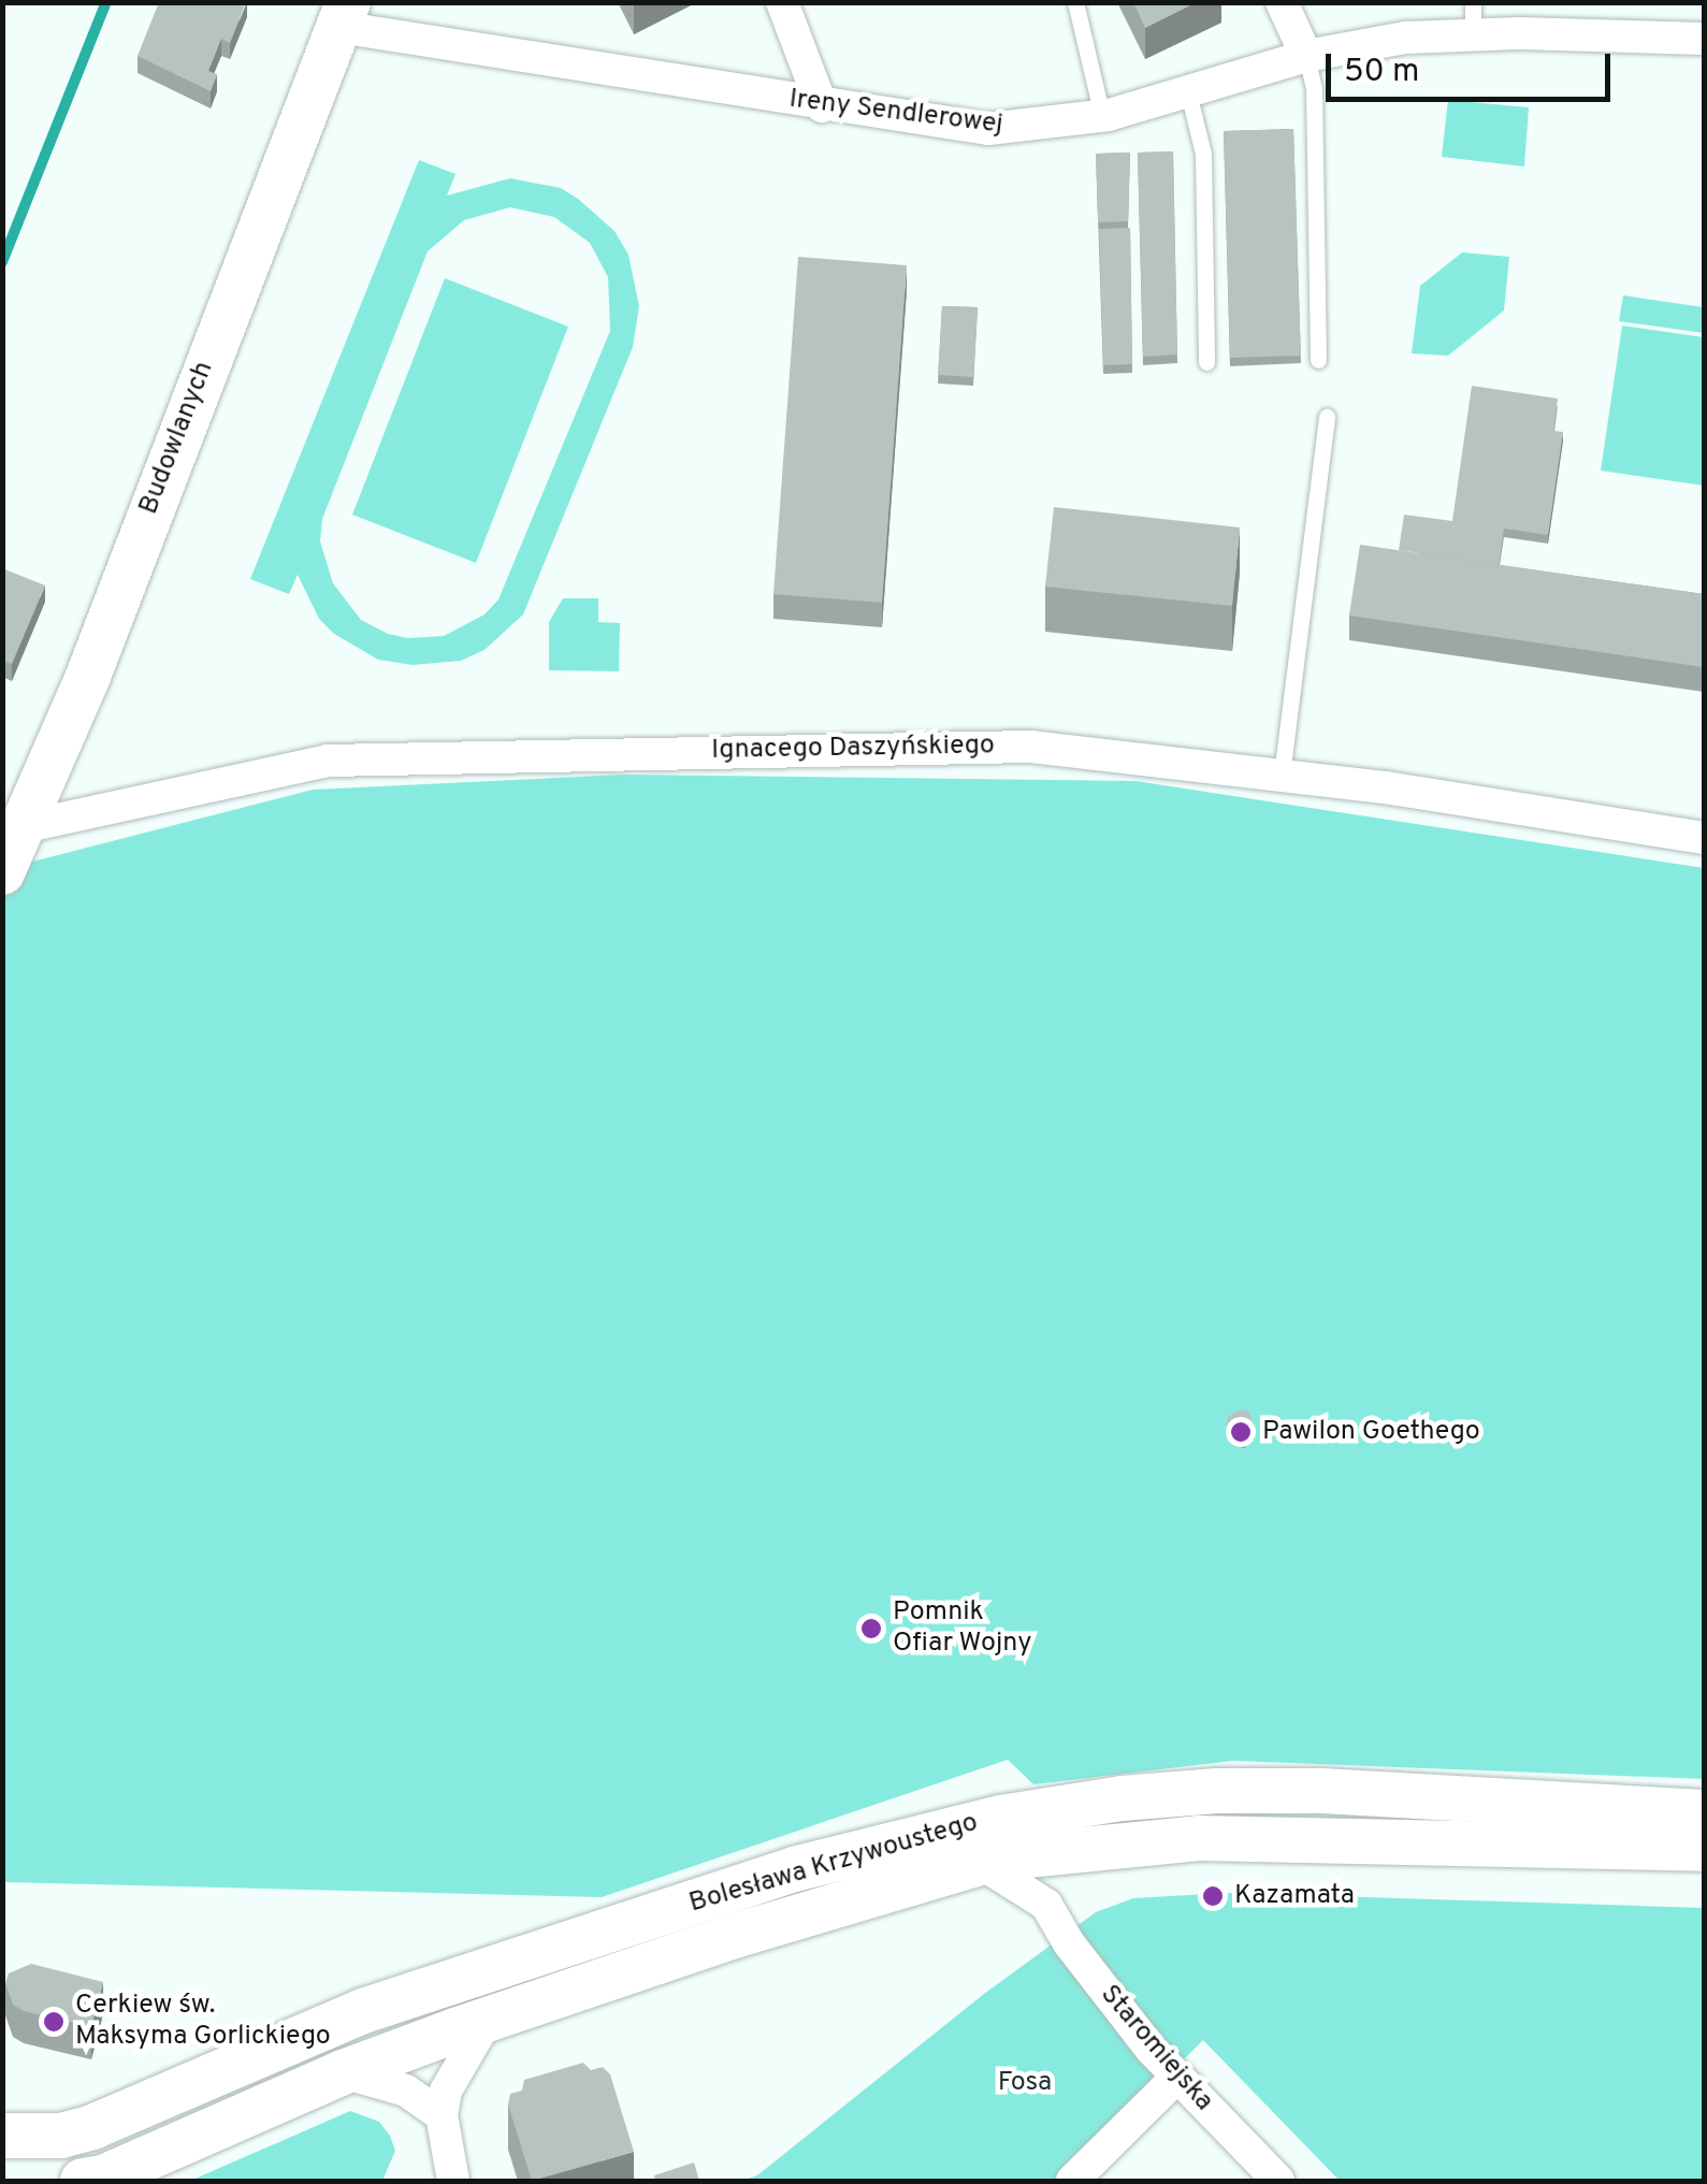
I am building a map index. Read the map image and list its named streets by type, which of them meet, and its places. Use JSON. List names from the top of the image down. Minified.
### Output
{"streets":{"main road":["Budowlanych","Bolesława Krzywoustego"],"street":["Ireny Sendlerowej","Ignacego Daszyńskiego","Staromiejska"]},"crossings":[["Ireny Sendlerowej","Budowlanych"],["Budowlanych","Ignacego Daszyńskiego"],["Bolesława Krzywoustego","Staromiejska"]],"parks":["Fosa"],"places":["Pawilon Goethego","Pomnik Ofiar Wojny","Kazamata","Cerkiew św. Maksyma Gorlickiego"],"scale_bar":"50 m"}
